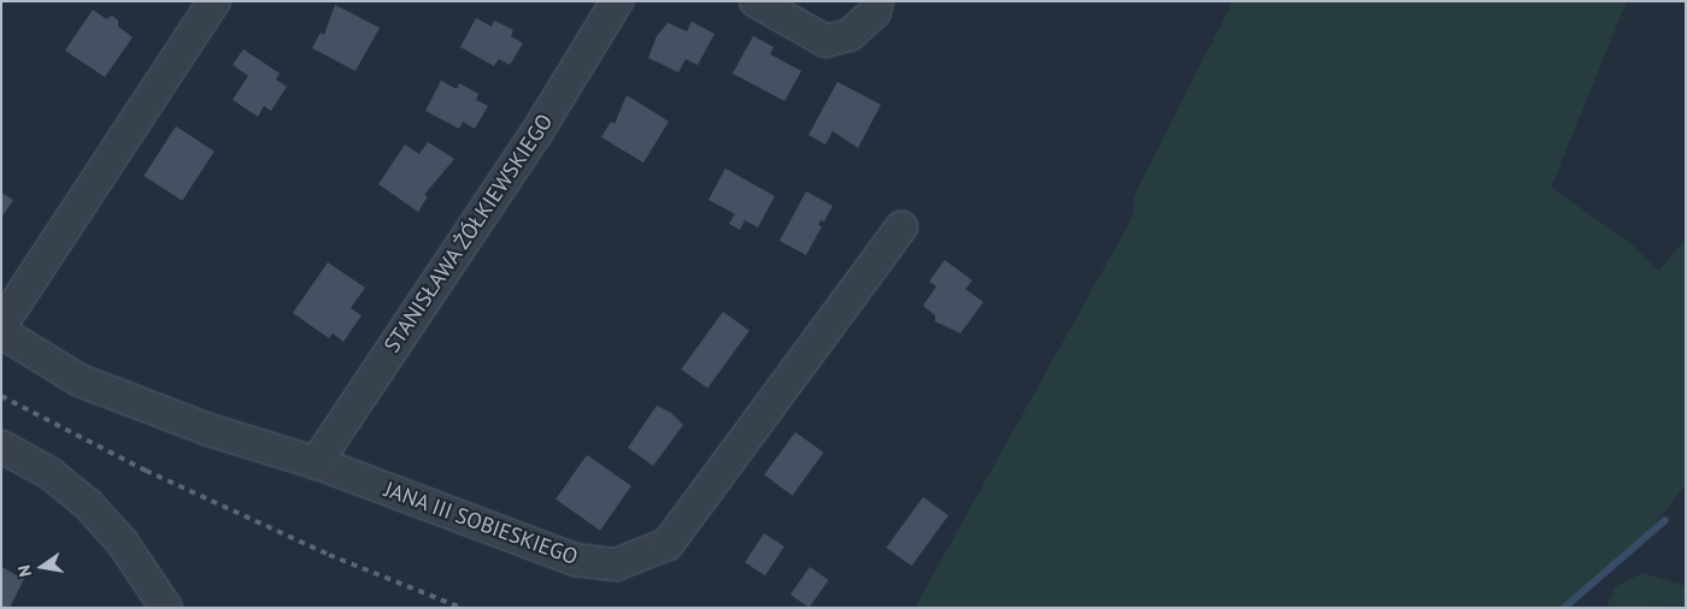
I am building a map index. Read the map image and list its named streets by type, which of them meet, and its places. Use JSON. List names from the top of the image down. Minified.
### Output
{"streets":{"street":["STANISŁAWA ŻÓŁKIEWSKIEGO","JANA III SOBIESKIEGO"]},"crossings":[["STANISŁAWA ŻÓŁKIEWSKIEGO","JANA III SOBIESKIEGO"]],"north":"left"}
